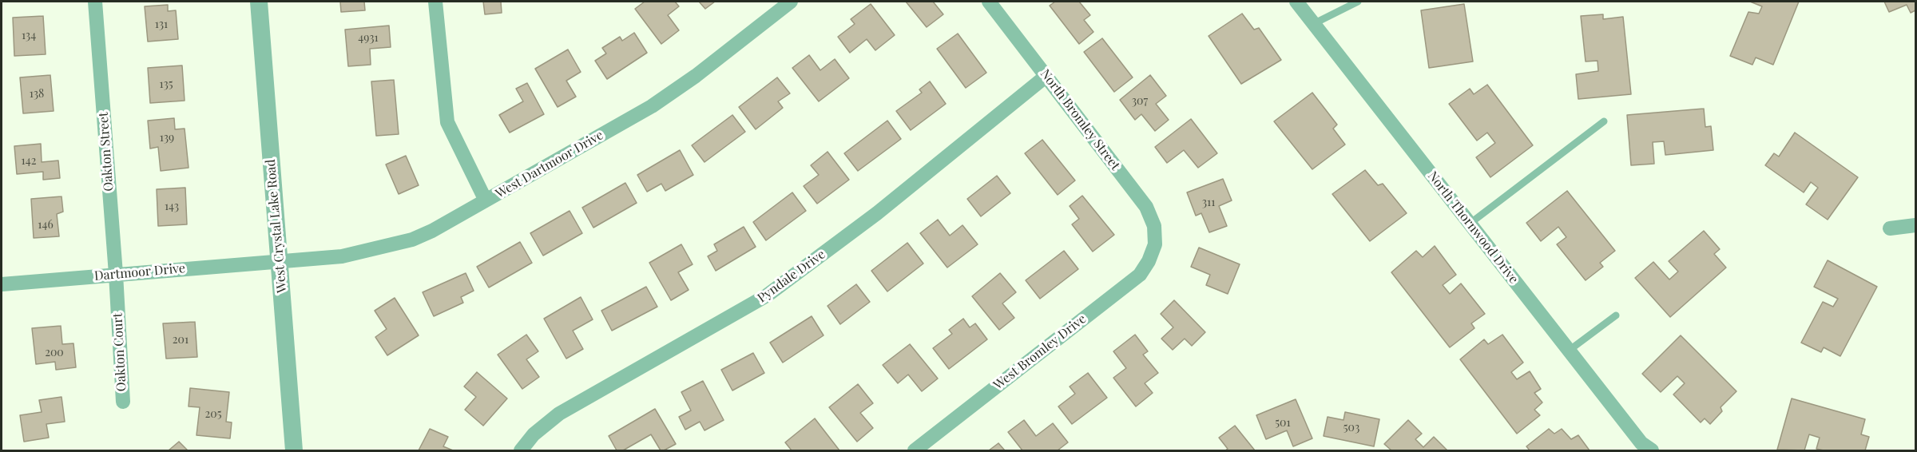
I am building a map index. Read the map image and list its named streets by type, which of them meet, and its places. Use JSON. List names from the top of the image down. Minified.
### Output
{"streets":{"street":["North Bromley Street","Oakton Street","West Dartmoor Drive","West Crystal Lake Road","North Thornwood Drive","Dartmoor Drive","Pyndale Drive","Oakton Court","West Bromley Drive"]},"crossings":[["North Bromley Street","Pyndale Drive"],["North Bromley Street","West Bromley Drive"],["Oakton Street","Dartmoor Drive"],["Oakton Street","Oakton Court"],["West Dartmoor Drive","West Crystal Lake Road"],["West Dartmoor Drive","Dartmoor Drive"],["West Crystal Lake Road","Dartmoor Drive"]],"house_numbers":["131","134","4931","135","138","307","139","142","311","143","146","201","200","205","501","503"]}
